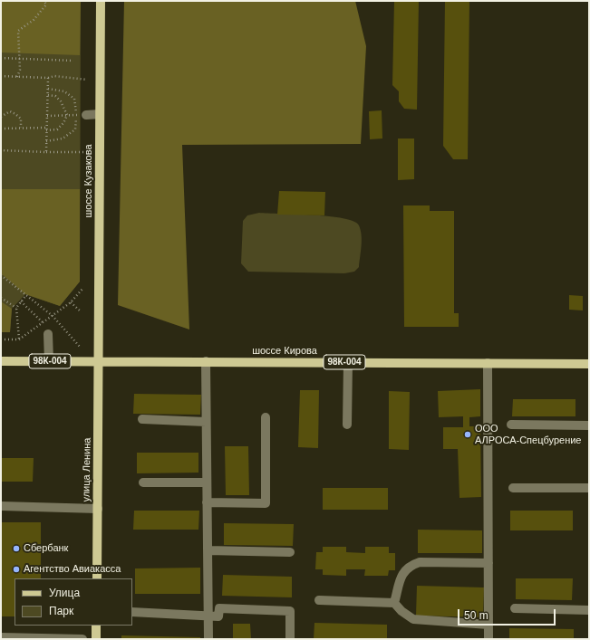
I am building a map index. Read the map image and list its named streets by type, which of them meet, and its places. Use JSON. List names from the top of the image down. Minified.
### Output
{"streets":{"main road":["шоссе Кузакова","шоссе Кирова","98К-004","улица Ленина"]},"crossings":[["шоссе Кузакова","шоссе Кирова"],["шоссе Кузакова","улица Ленина"],["шоссе Кирова","улица Ленина"]],"places":["ООО АЛРОСА-Спецбурение","Сбербанк","Агентство Авиакасса"],"legend":["Улица","Парк"],"scale_bar":"50 m"}
